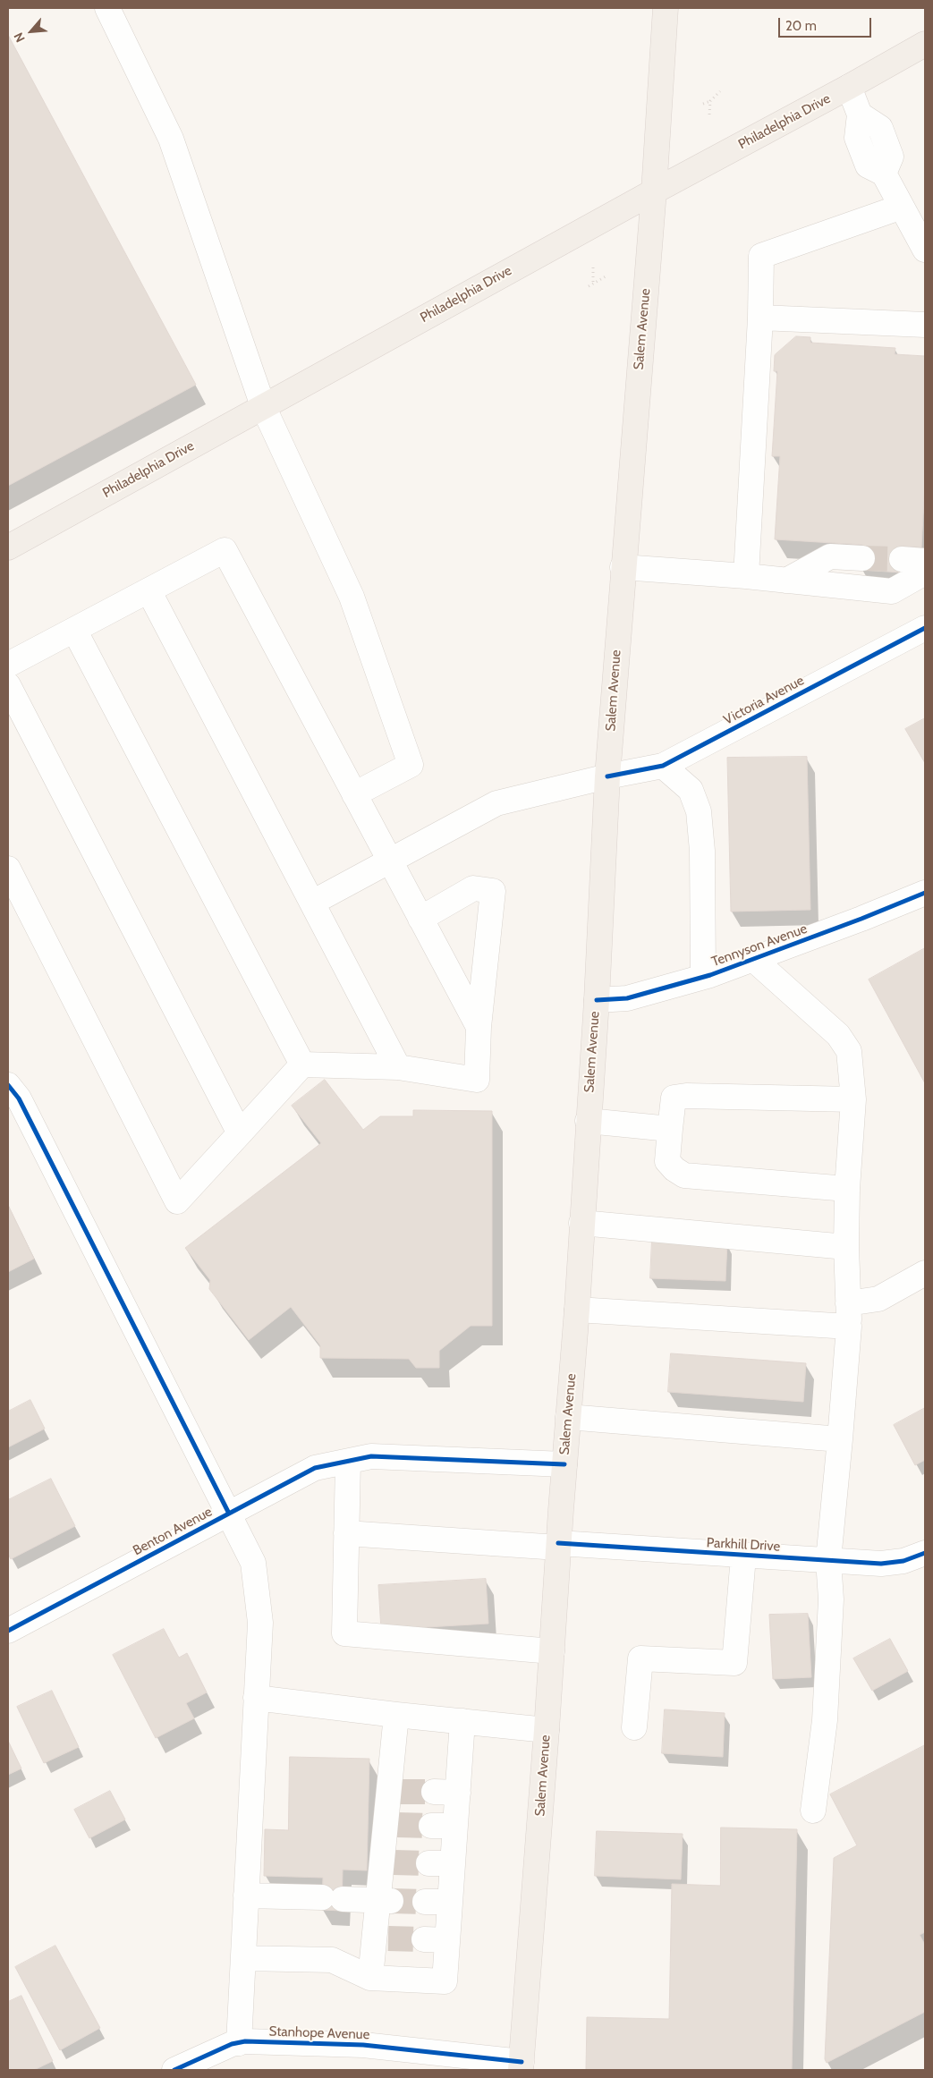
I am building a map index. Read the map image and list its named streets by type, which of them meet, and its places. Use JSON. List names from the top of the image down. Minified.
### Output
{"streets":{"main road":["Philadelphia Drive","Salem Avenue"],"street":["Victoria Avenue","Tennyson Avenue","Benton Avenue","Parkhill Drive","Stanhope Avenue"]},"crossings":[["Philadelphia Drive","Salem Avenue"],["Salem Avenue","Victoria Avenue"],["Salem Avenue","Tennyson Avenue"],["Salem Avenue","Benton Avenue"],["Salem Avenue","Parkhill Drive"],["Salem Avenue","Stanhope Avenue"]],"scale_bar":"20 m","north":"bottom left"}
